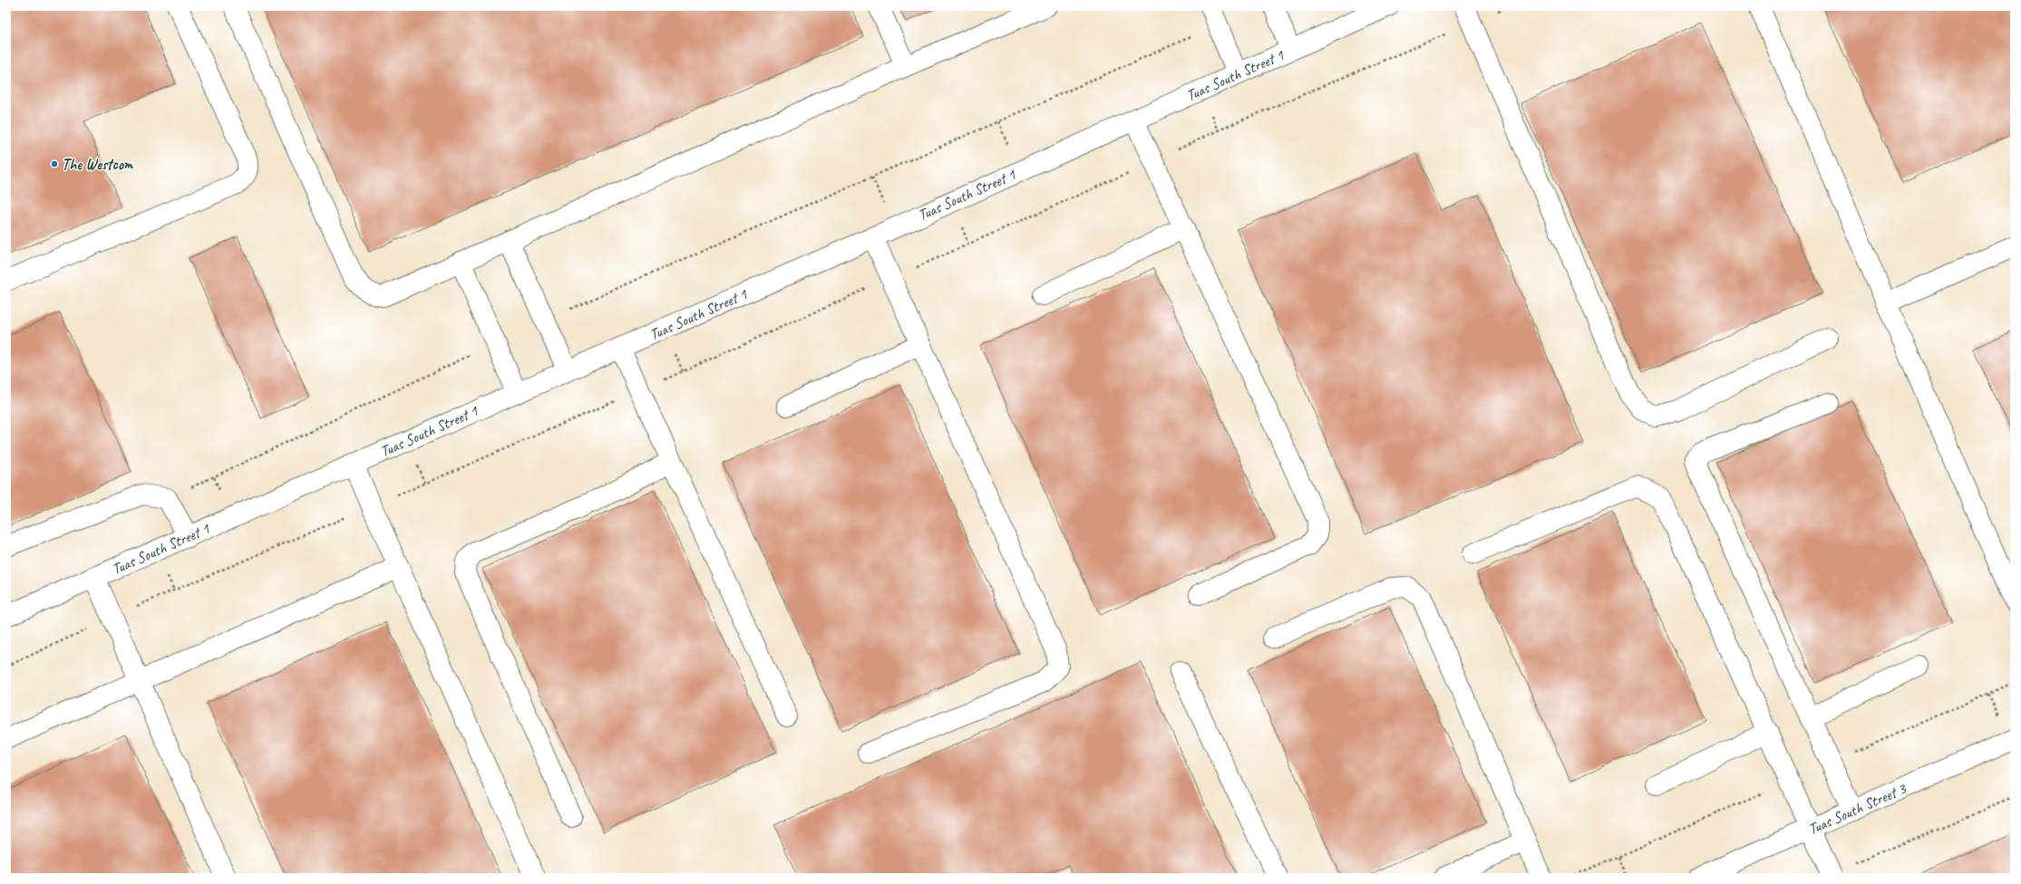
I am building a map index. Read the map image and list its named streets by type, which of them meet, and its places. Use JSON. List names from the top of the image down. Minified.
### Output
{"streets":{"street":["Tuas South Street 1","Tuas South Street 3"]},"places":["The Westcom"]}
